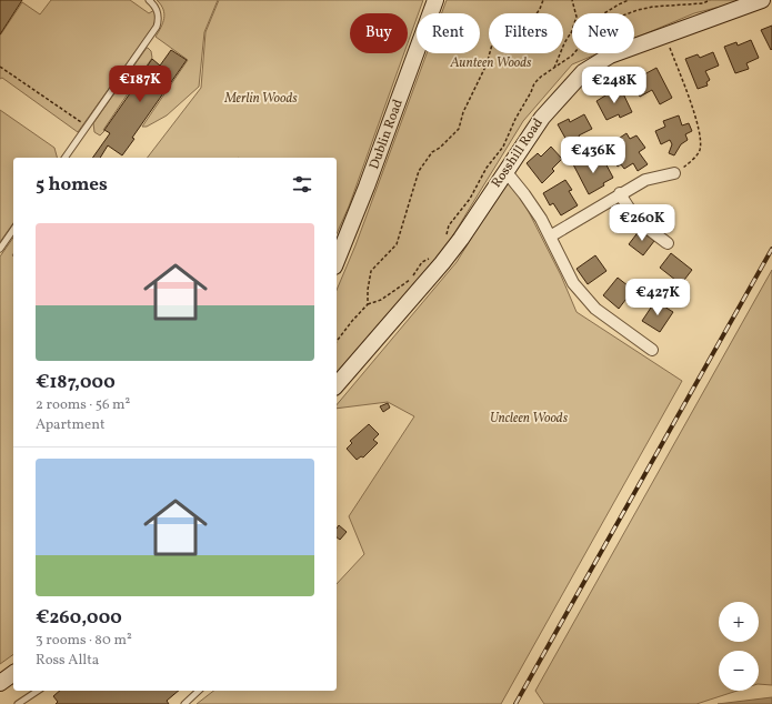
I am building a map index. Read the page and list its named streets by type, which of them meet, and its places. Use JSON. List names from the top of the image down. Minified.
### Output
{"streets":{"street":["Dublin Road","Rosshill Road"]},"parks":["Aunteen Woods","Merlin Woods","Uncleen Woods"],"page":{"chip":["Buy","Rent","Filters","New"],"price":["€187K","€248K","€436K","€260K","€427K"],"heading":"5 homes","list":[{"name":"€187,000","note":"2 rooms · 56 m² · Apartment"},{"name":"€260,000","note":"3 rooms · 80 m² · Ross Allta"}],"map_buttons":["+","−"]}}
